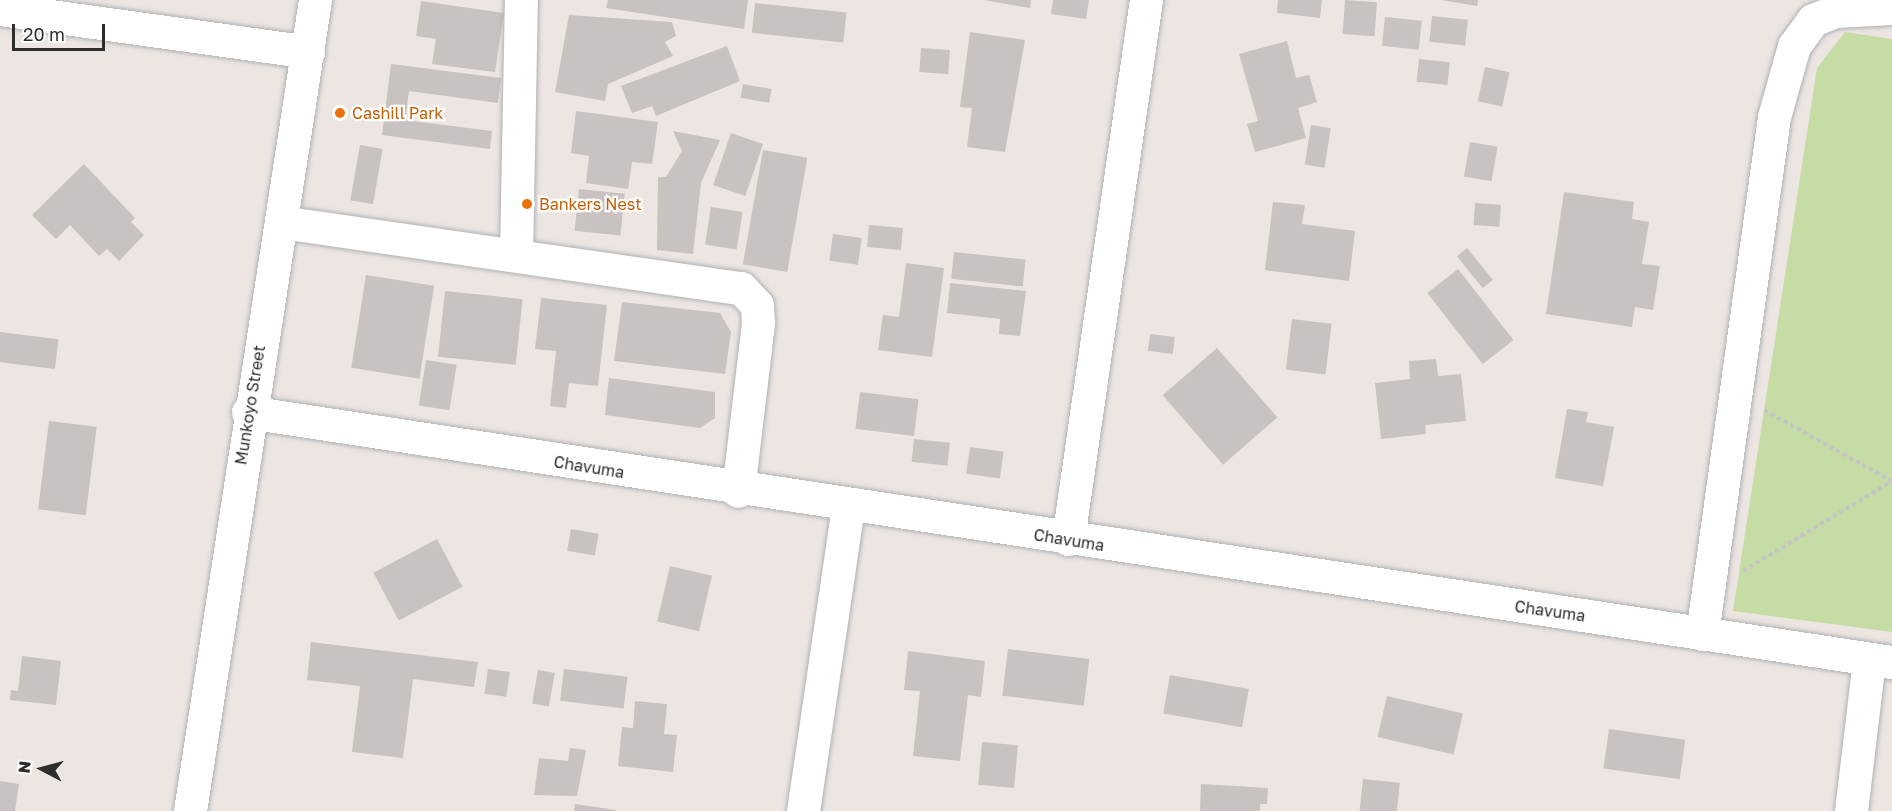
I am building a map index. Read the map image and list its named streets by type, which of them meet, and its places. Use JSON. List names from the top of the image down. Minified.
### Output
{"streets":{"street":["Munkoyo Street","Chavuma"]},"crossings":[["Munkoyo Street","Chavuma"]],"places":["Cashill Park","Bankers Nest"],"scale_bar":"20 m","north":"left"}
